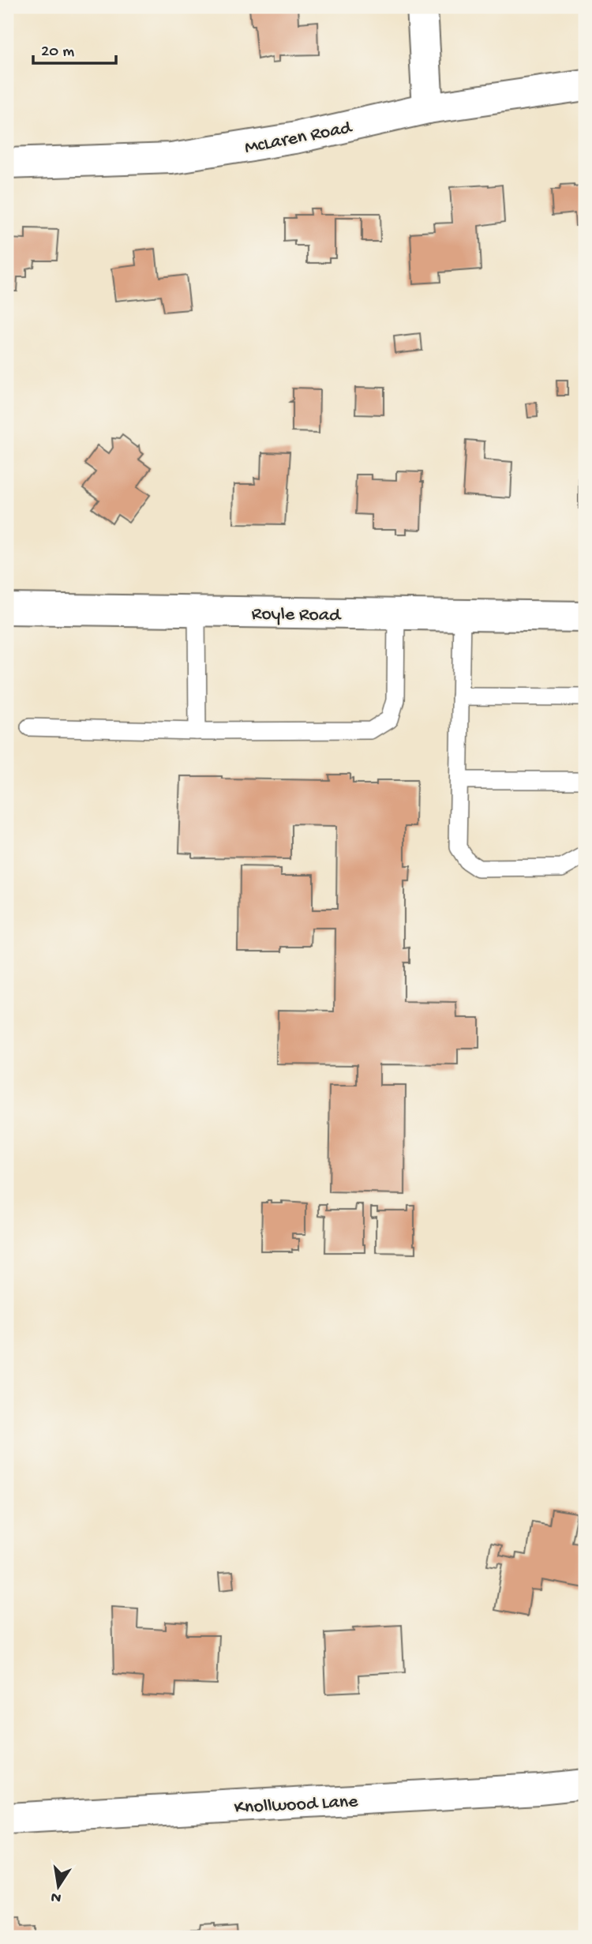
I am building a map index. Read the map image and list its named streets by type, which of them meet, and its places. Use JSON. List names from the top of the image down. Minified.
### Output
{"streets":{"street":["McLaren Road","Royle Road","Knollwood Lane"]},"scale_bar":"20 m","north":"bottom"}
